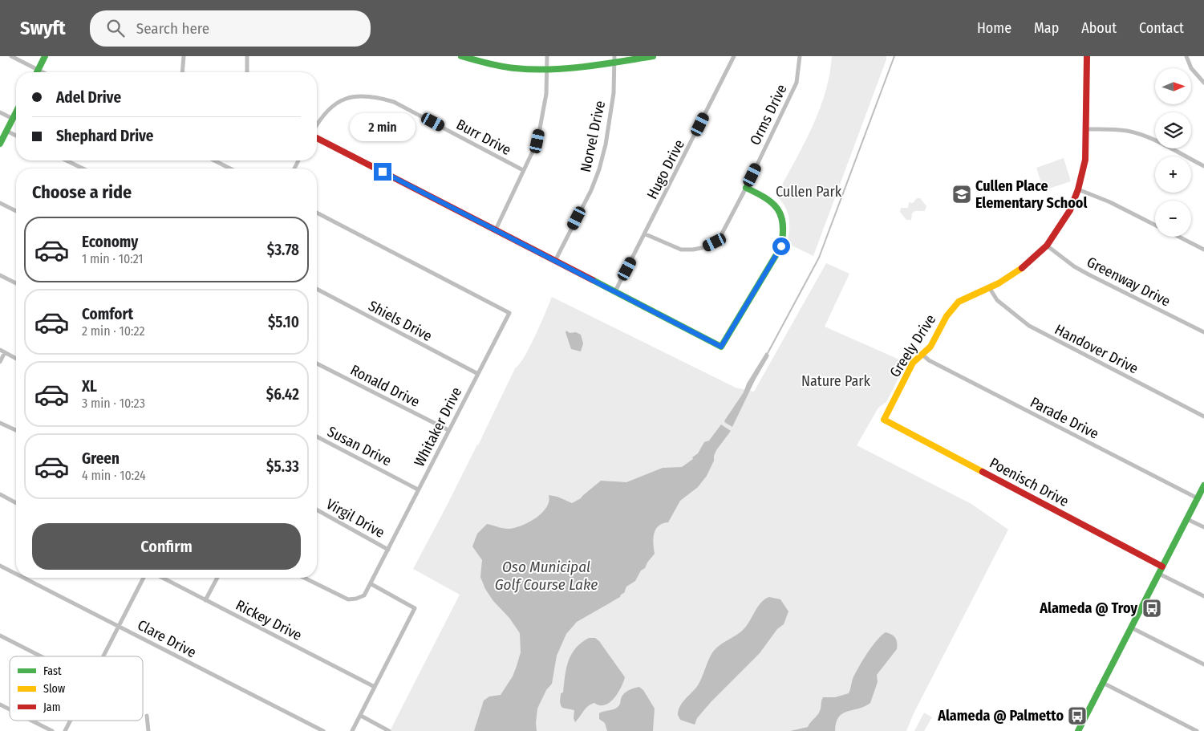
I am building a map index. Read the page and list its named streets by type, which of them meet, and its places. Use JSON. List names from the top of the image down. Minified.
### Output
{"streets":{"street":["Orms Drive","Norvel Drive","Burr Drive","Hugo Drive","Greenway Drive","Shiels Drive","Greely Drive","Handover Drive","Ronald Drive","Parade Drive","Whitaker Drive","Susan Drive","Poenisch Drive","Virgil Drive","Rickey Drive","Clare Drive"]},"crossings":[["Orms Drive","Hugo Drive"],["Greenway Drive","Greely Drive"],["Shiels Drive","Whitaker Drive"],["Greely Drive","Handover Drive"],["Greely Drive","Parade Drive"],["Greely Drive","Poenisch Drive"],["Ronald Drive","Whitaker Drive"],["Whitaker Drive","Susan Drive"],["Whitaker Drive","Virgil Drive"]],"water":["Oso Municipal Golf Course Lake"],"parks":["Cullen Park","Nature Park"],"places":{"school or university":["Cullen Place Elementary School"],"bus stop":["Alameda @ Troy","Alameda @ Palmetto"]},"legend":["Fast","Slow","Jam"],"north":"right","page":{"header":"Swyft","search":"Search here","nav":["Home","Map","About","Contact"],"map_buttons":["+","−"],"banner":["Adel Drive","Shephard Drive"],"bubble":"2 min","heading":"Choose a ride","list":[{"name":"Economy","note":"1 min · 10:21","value":"$3.78"},{"name":"Comfort","note":"2 min · 10:22","value":"$5.10"},{"name":"XL","note":"3 min · 10:23","value":"$6.42"},{"name":"Green","note":"4 min · 10:24","value":"$5.33"}],"buttons":"Confirm"}}
